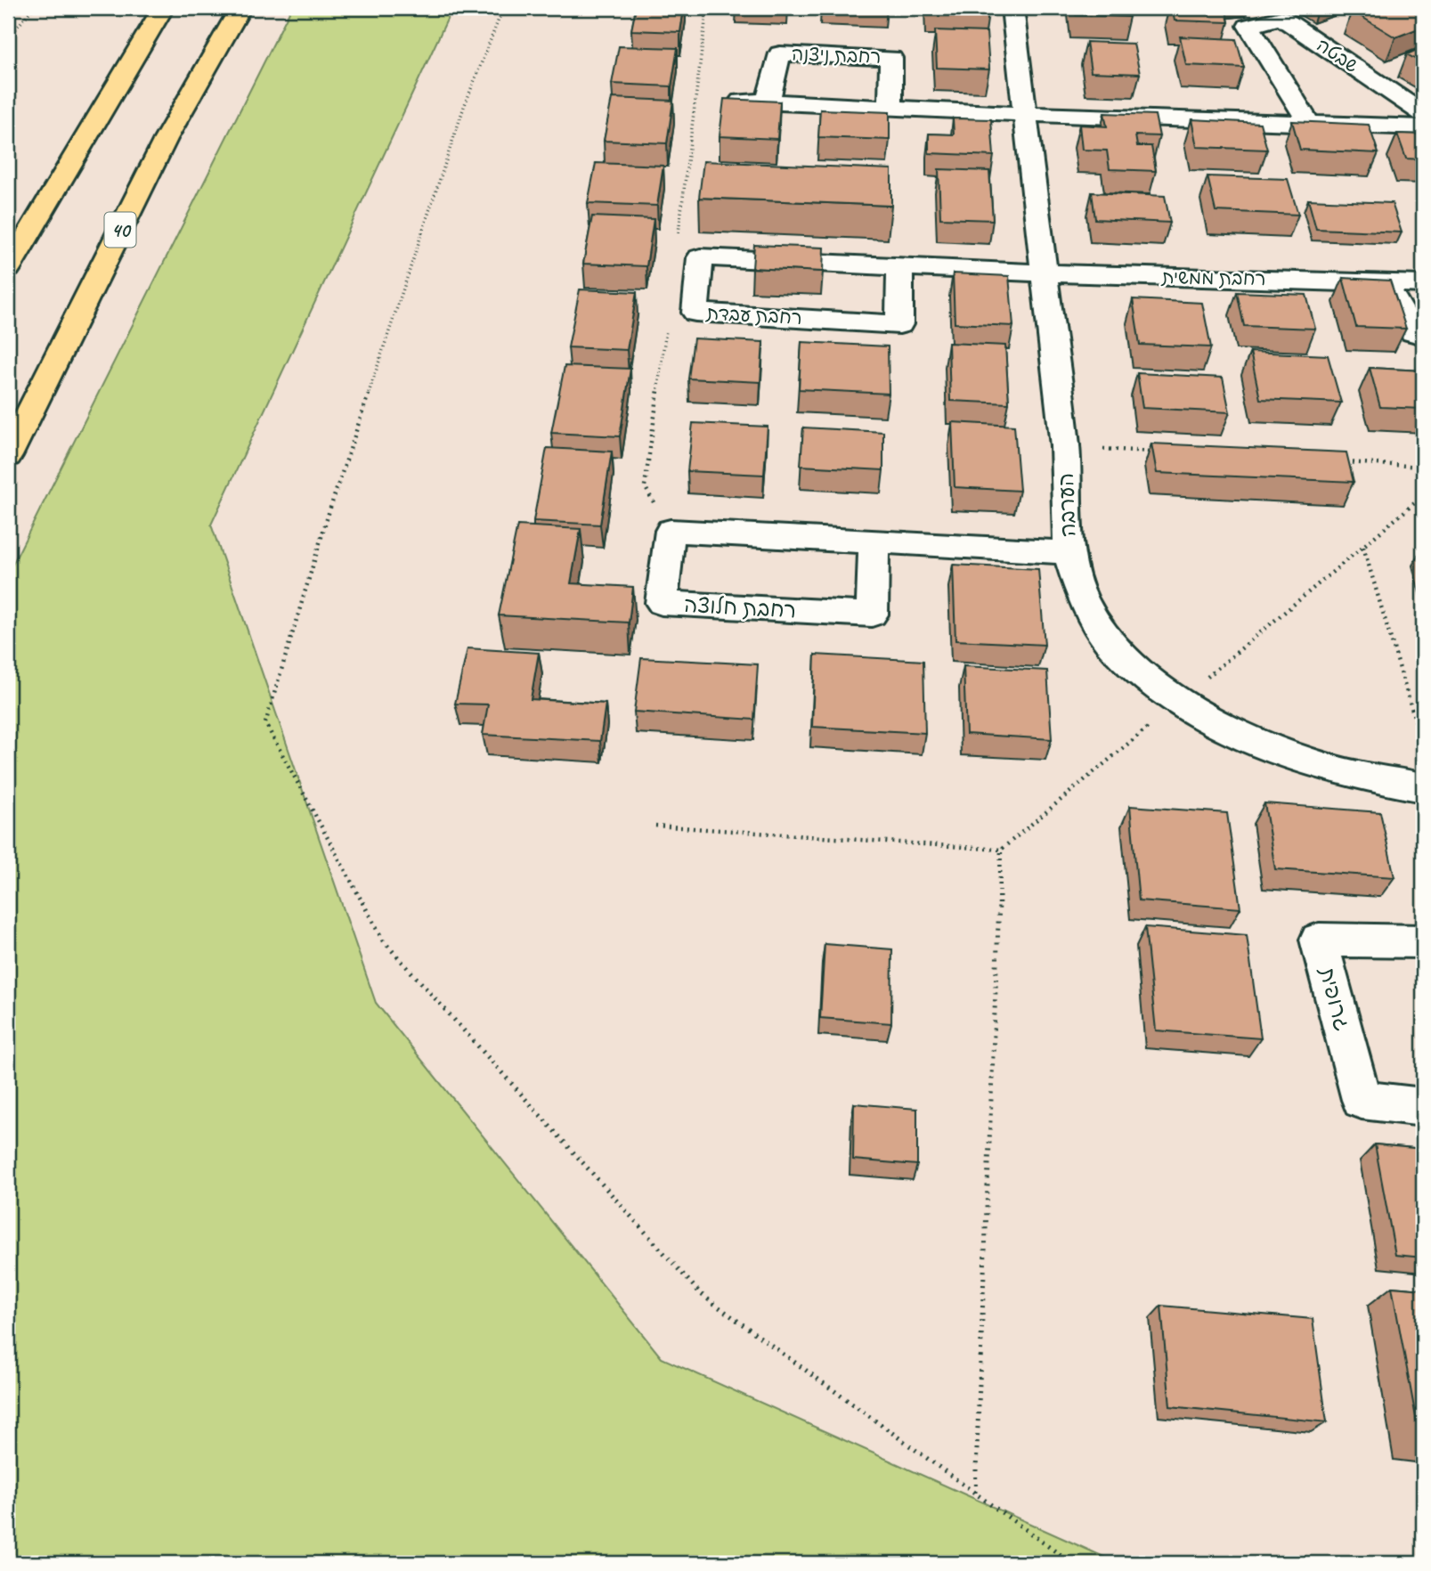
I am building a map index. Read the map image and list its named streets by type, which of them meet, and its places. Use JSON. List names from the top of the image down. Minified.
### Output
{"streets":{"highway":["40"],"street":["רחבת ניצנה","שבטה","רחבת ממשית","רחבת עבדת","הערבה","רחבת חלוצה","גרופית"]},"crossings":[["רחבת ממשית","רחבת עבדת"],["רחבת ממשית","הערבה"],["רחבת עבדת","הערבה"],["הערבה","רחבת חלוצה"]]}
